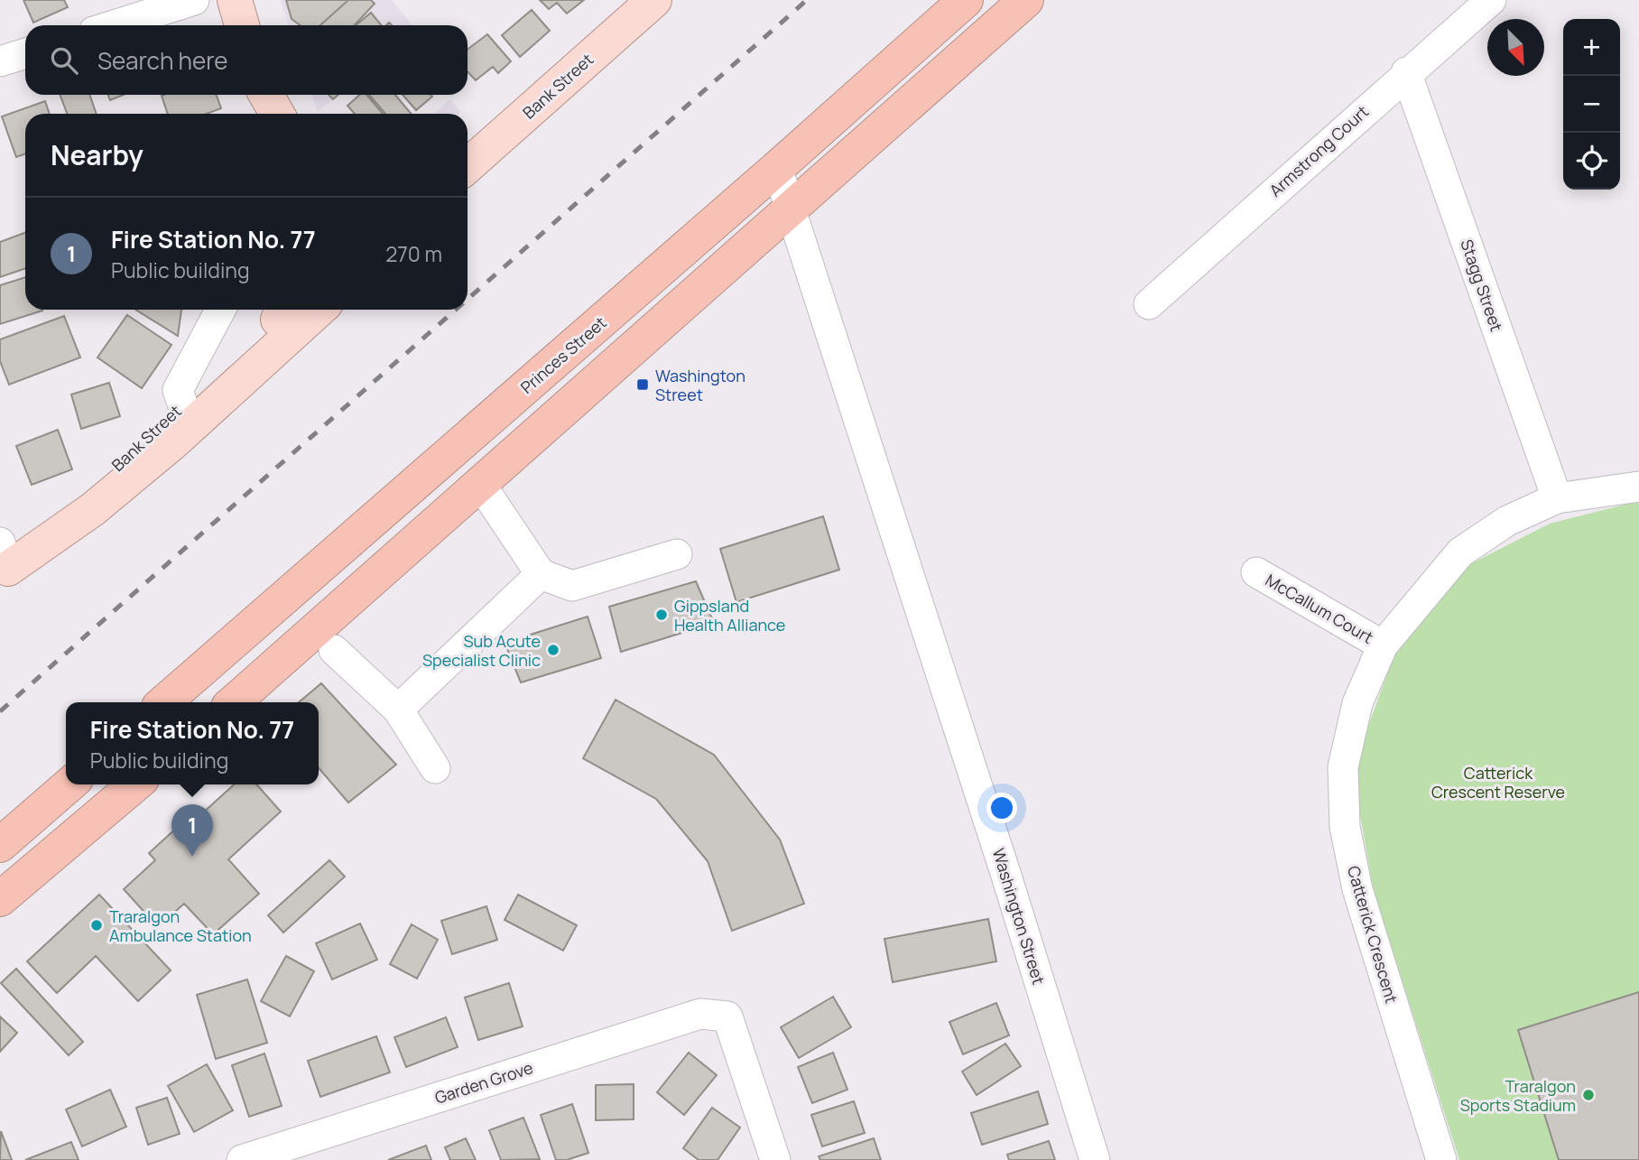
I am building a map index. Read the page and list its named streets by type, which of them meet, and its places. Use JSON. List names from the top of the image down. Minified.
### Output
{"streets":{"highway":["Princes Street"],"main road":["Bank Street"],"street":["Armstrong Court","Stagg Street","McCallum Court","Washington Street","Catterick Crescent","Garden Grove"]},"crossings":[["Armstrong Court","Stagg Street"],["Stagg Street","Catterick Crescent"],["Princes Street","Washington Street"],["McCallum Court","Catterick Crescent"]],"parks":["Catterick Crescent Reserve"],"places":{"transit":["Washington Street"],"other":["Gippsland Health Alliance","Sub Acute Specialist Clinic","Traralgon Ambulance Station","Traralgon Sports Stadium"]},"north":"bottom right","page":{"map_buttons":["+","−"],"search":"Search here","heading":"Nearby","list":[{"mark":"1","name":"Fire Station No. 77","note":"Public building","value":"270 m"}],"popup":["Fire Station No. 77","Public building"],"pins":"1"}}
